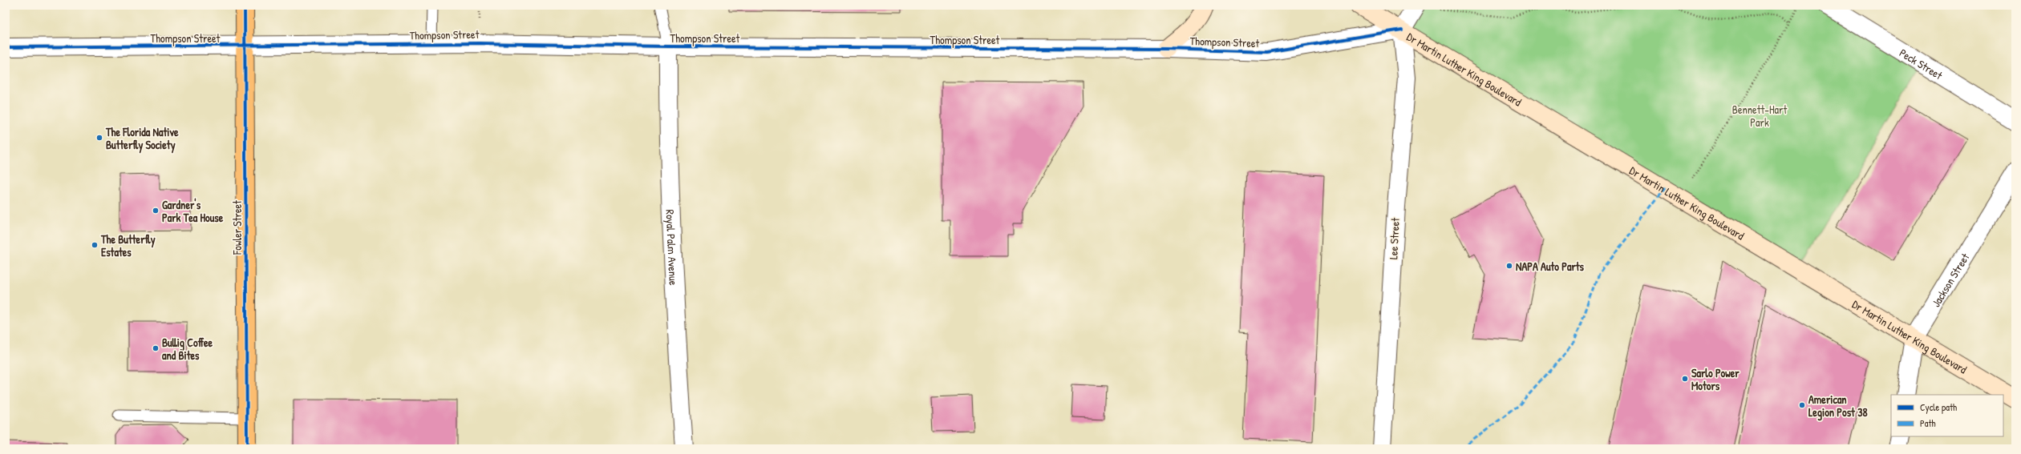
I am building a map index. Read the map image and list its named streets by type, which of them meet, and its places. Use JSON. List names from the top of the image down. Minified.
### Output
{"streets":{"main road":["Dr Martin Luther King Boulevard","Fowler Street"],"street":["Thompson Street","Peck Street","Lee Street","Royal Palm Avenue","Jackson Street"]},"crossings":[["Thompson Street","Dr Martin Luther King Boulevard"],["Thompson Street","Fowler Street"],["Thompson Street","Lee Street"],["Thompson Street","Royal Palm Avenue"],["Dr Martin Luther King Boulevard","Lee Street"],["Dr Martin Luther King Boulevard","Jackson Street"]],"parks":["Bennett-Hart Park"],"places":["The Florida Native Butterfly Society","Gardner's Park Tea House","The Butterfly Estates","NAPA Auto Parts","Bullig Coffee and Bites","Sarlo Power Motors","American Legion Post 38"],"legend":["Cycle path","Path"]}
